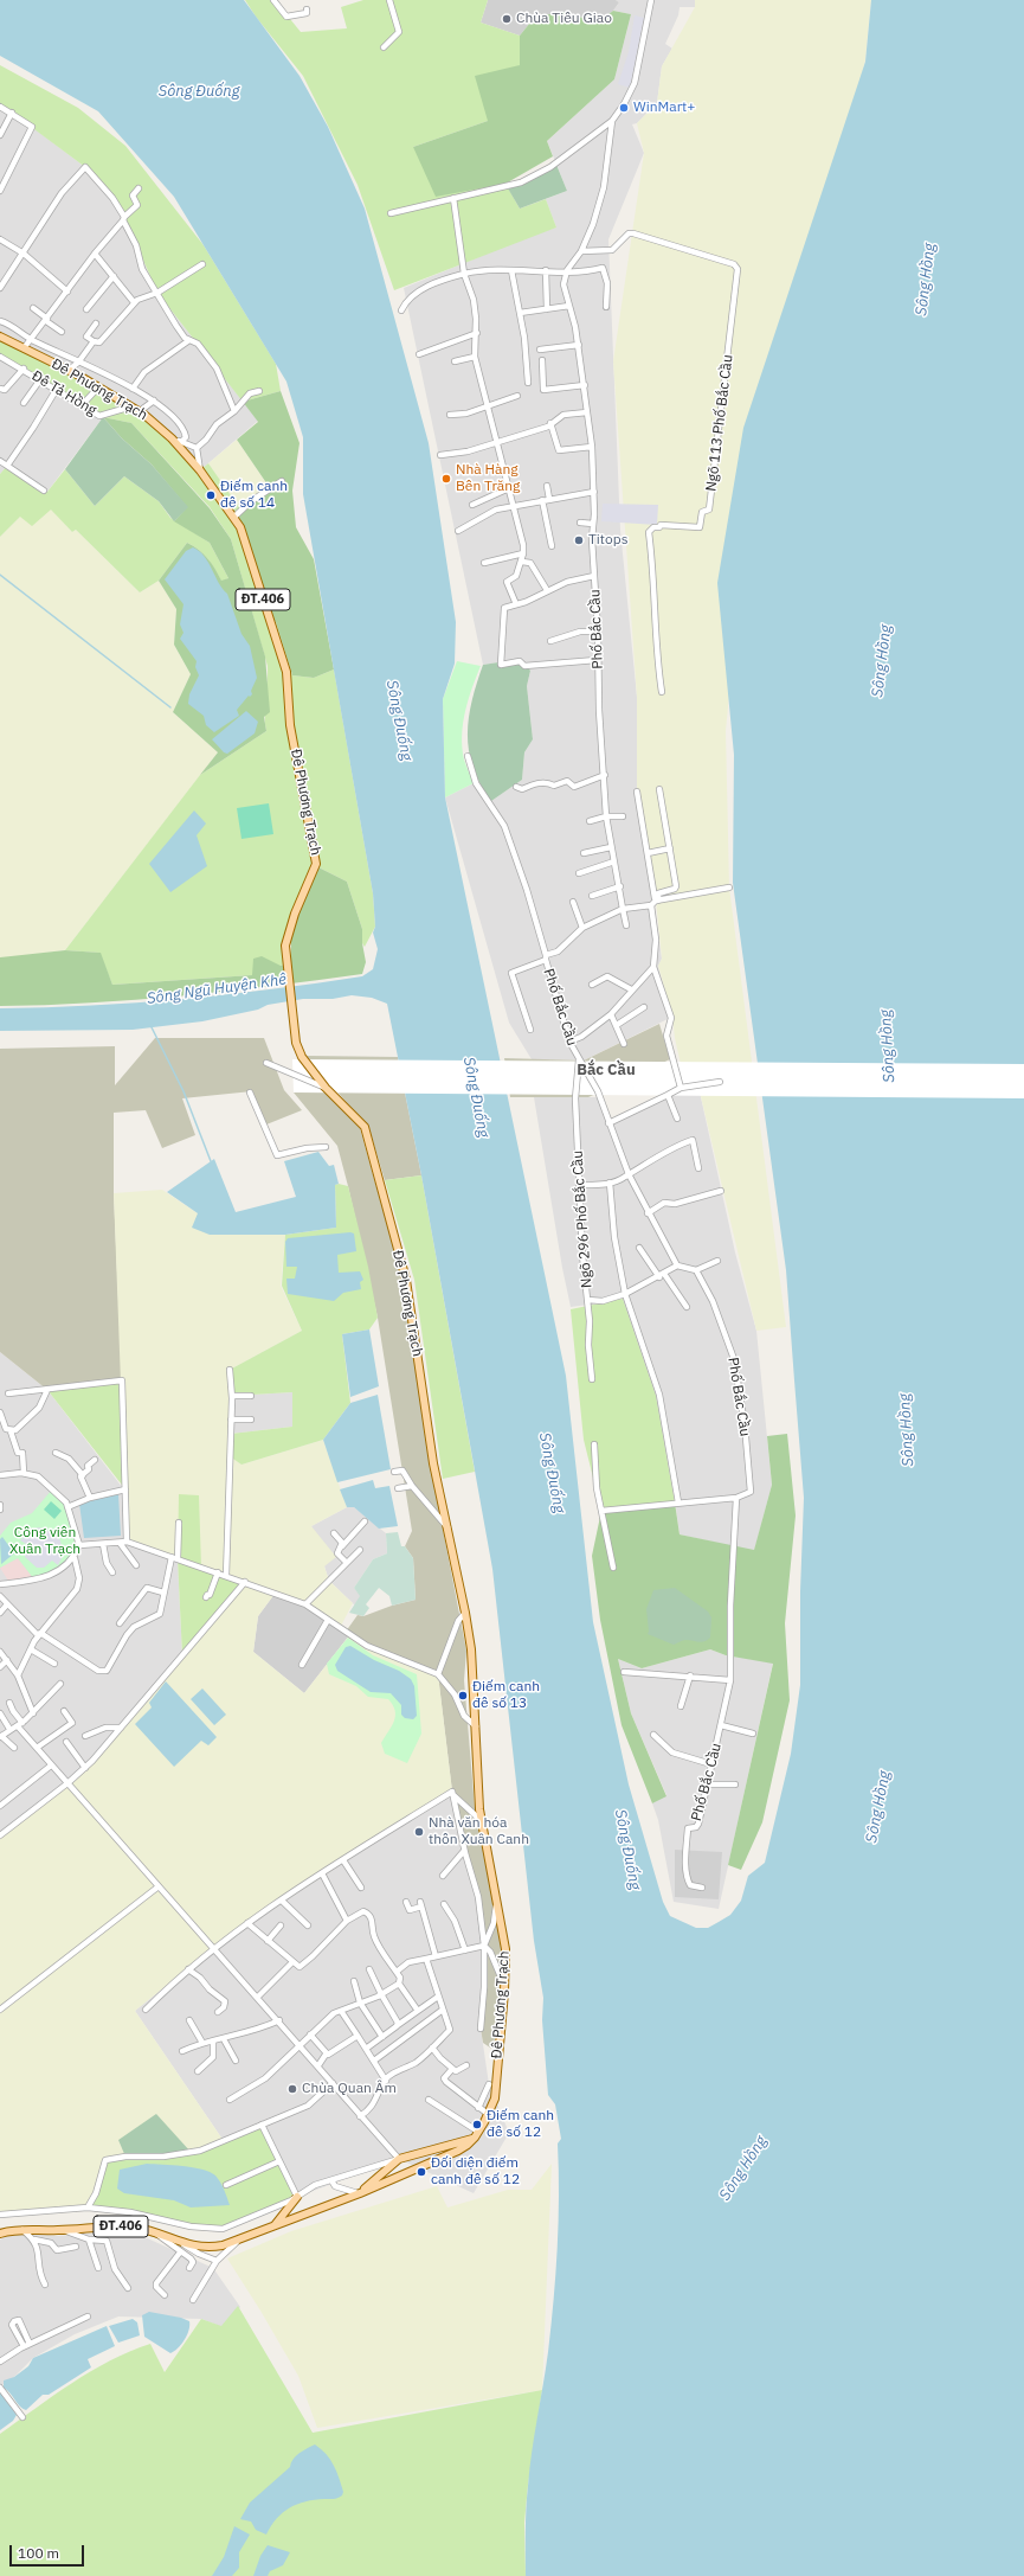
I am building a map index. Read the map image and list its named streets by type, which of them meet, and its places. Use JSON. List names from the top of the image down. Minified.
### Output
{"streets":{"main road":["Đê Phương Trạch","ĐT.406"],"street":["Đê Tả Hồng","Ngõ 113 Phố Bắc Cầu","Phố Bắc Cầu","Ngõ 296 Phố Bắc Cầu"]},"crossings":[["Đê Phương Trạch","Đê Tả Hồng"],["Đê Phương Trạch","ĐT.406"],["Phố Bắc Cầu","Ngõ 296 Phố Bắc Cầu"]],"districts":["Bắc Cầu"],"water":["Sông Đuống","Sông Hồng","Sông Ngũ Huyện Khê"],"parks":["Công viên Xuân Trạch"],"places":["Chùa Tiêu Giao","WinMart+","Nhà Hàng Bên Trăng","Điếm canh đê số 14","Titops","Điếm canh đê số 13","Nhà văn hóa thôn Xuân Canh","Chùa Quan Âm","Điếm canh đê số 12","Đối diện điếm canh đê số 12"],"scale_bar":"100 m"}
